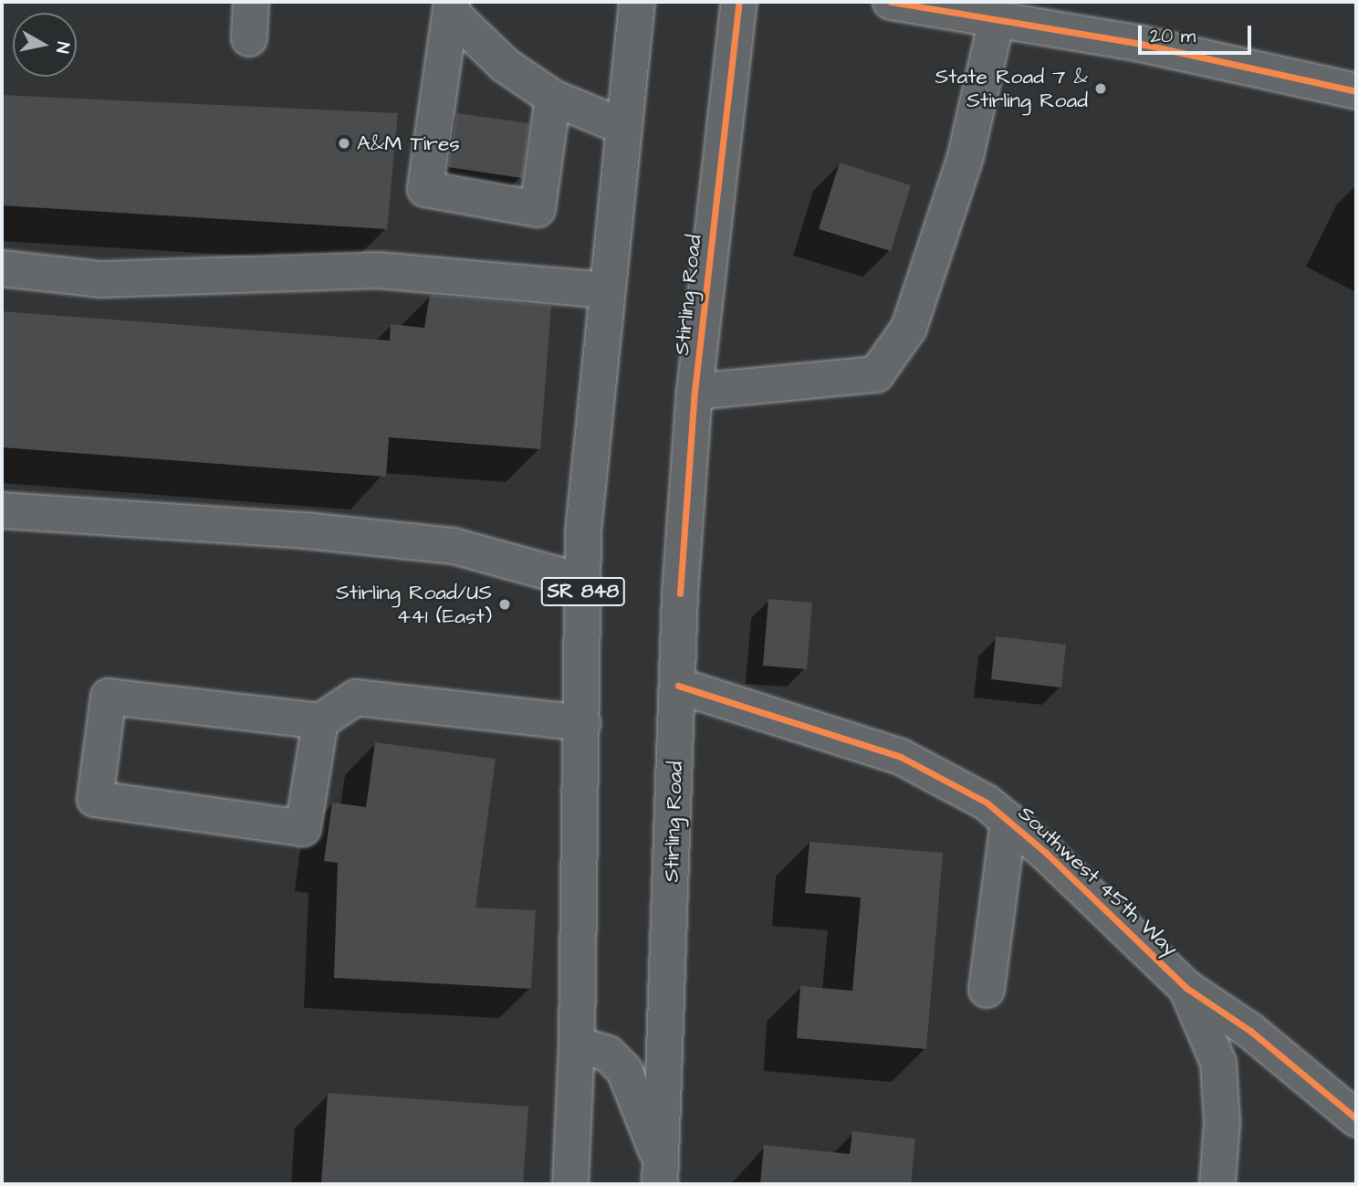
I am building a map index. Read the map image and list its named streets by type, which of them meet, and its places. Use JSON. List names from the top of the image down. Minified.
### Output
{"streets":{"main road":["Stirling Road","SR 848","Southwest 45th Way"]},"crossings":[["Stirling Road","Southwest 45th Way"]],"places":["State Road 7 & Stirling Road","A&M Tires","Stirling Road/US 441 (East)"],"scale_bar":"20 m","north":"right"}
